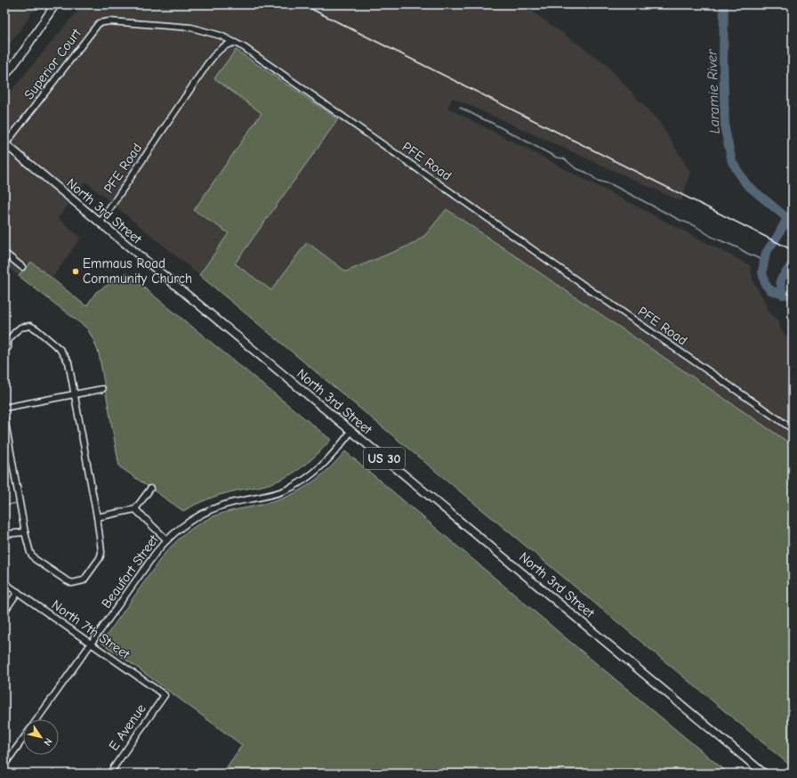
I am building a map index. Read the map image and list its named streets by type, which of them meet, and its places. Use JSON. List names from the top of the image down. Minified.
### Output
{"streets":{"main road":["North 3rd Street","US 30"],"street":["Superior Court","PFE Road","Beaufort Street","North 7th Street","E Avenue"]},"crossings":[["Superior Court","PFE Road"],["Superior Court","North 3rd Street"],["PFE Road","North 3rd Street"],["North 3rd Street","Beaufort Street"],["Beaufort Street","North 7th Street"],["North 7th Street","E Avenue"]],"water":["Laramie River"],"places":["Emmaus Road Community Church"],"north":"bottom right"}
